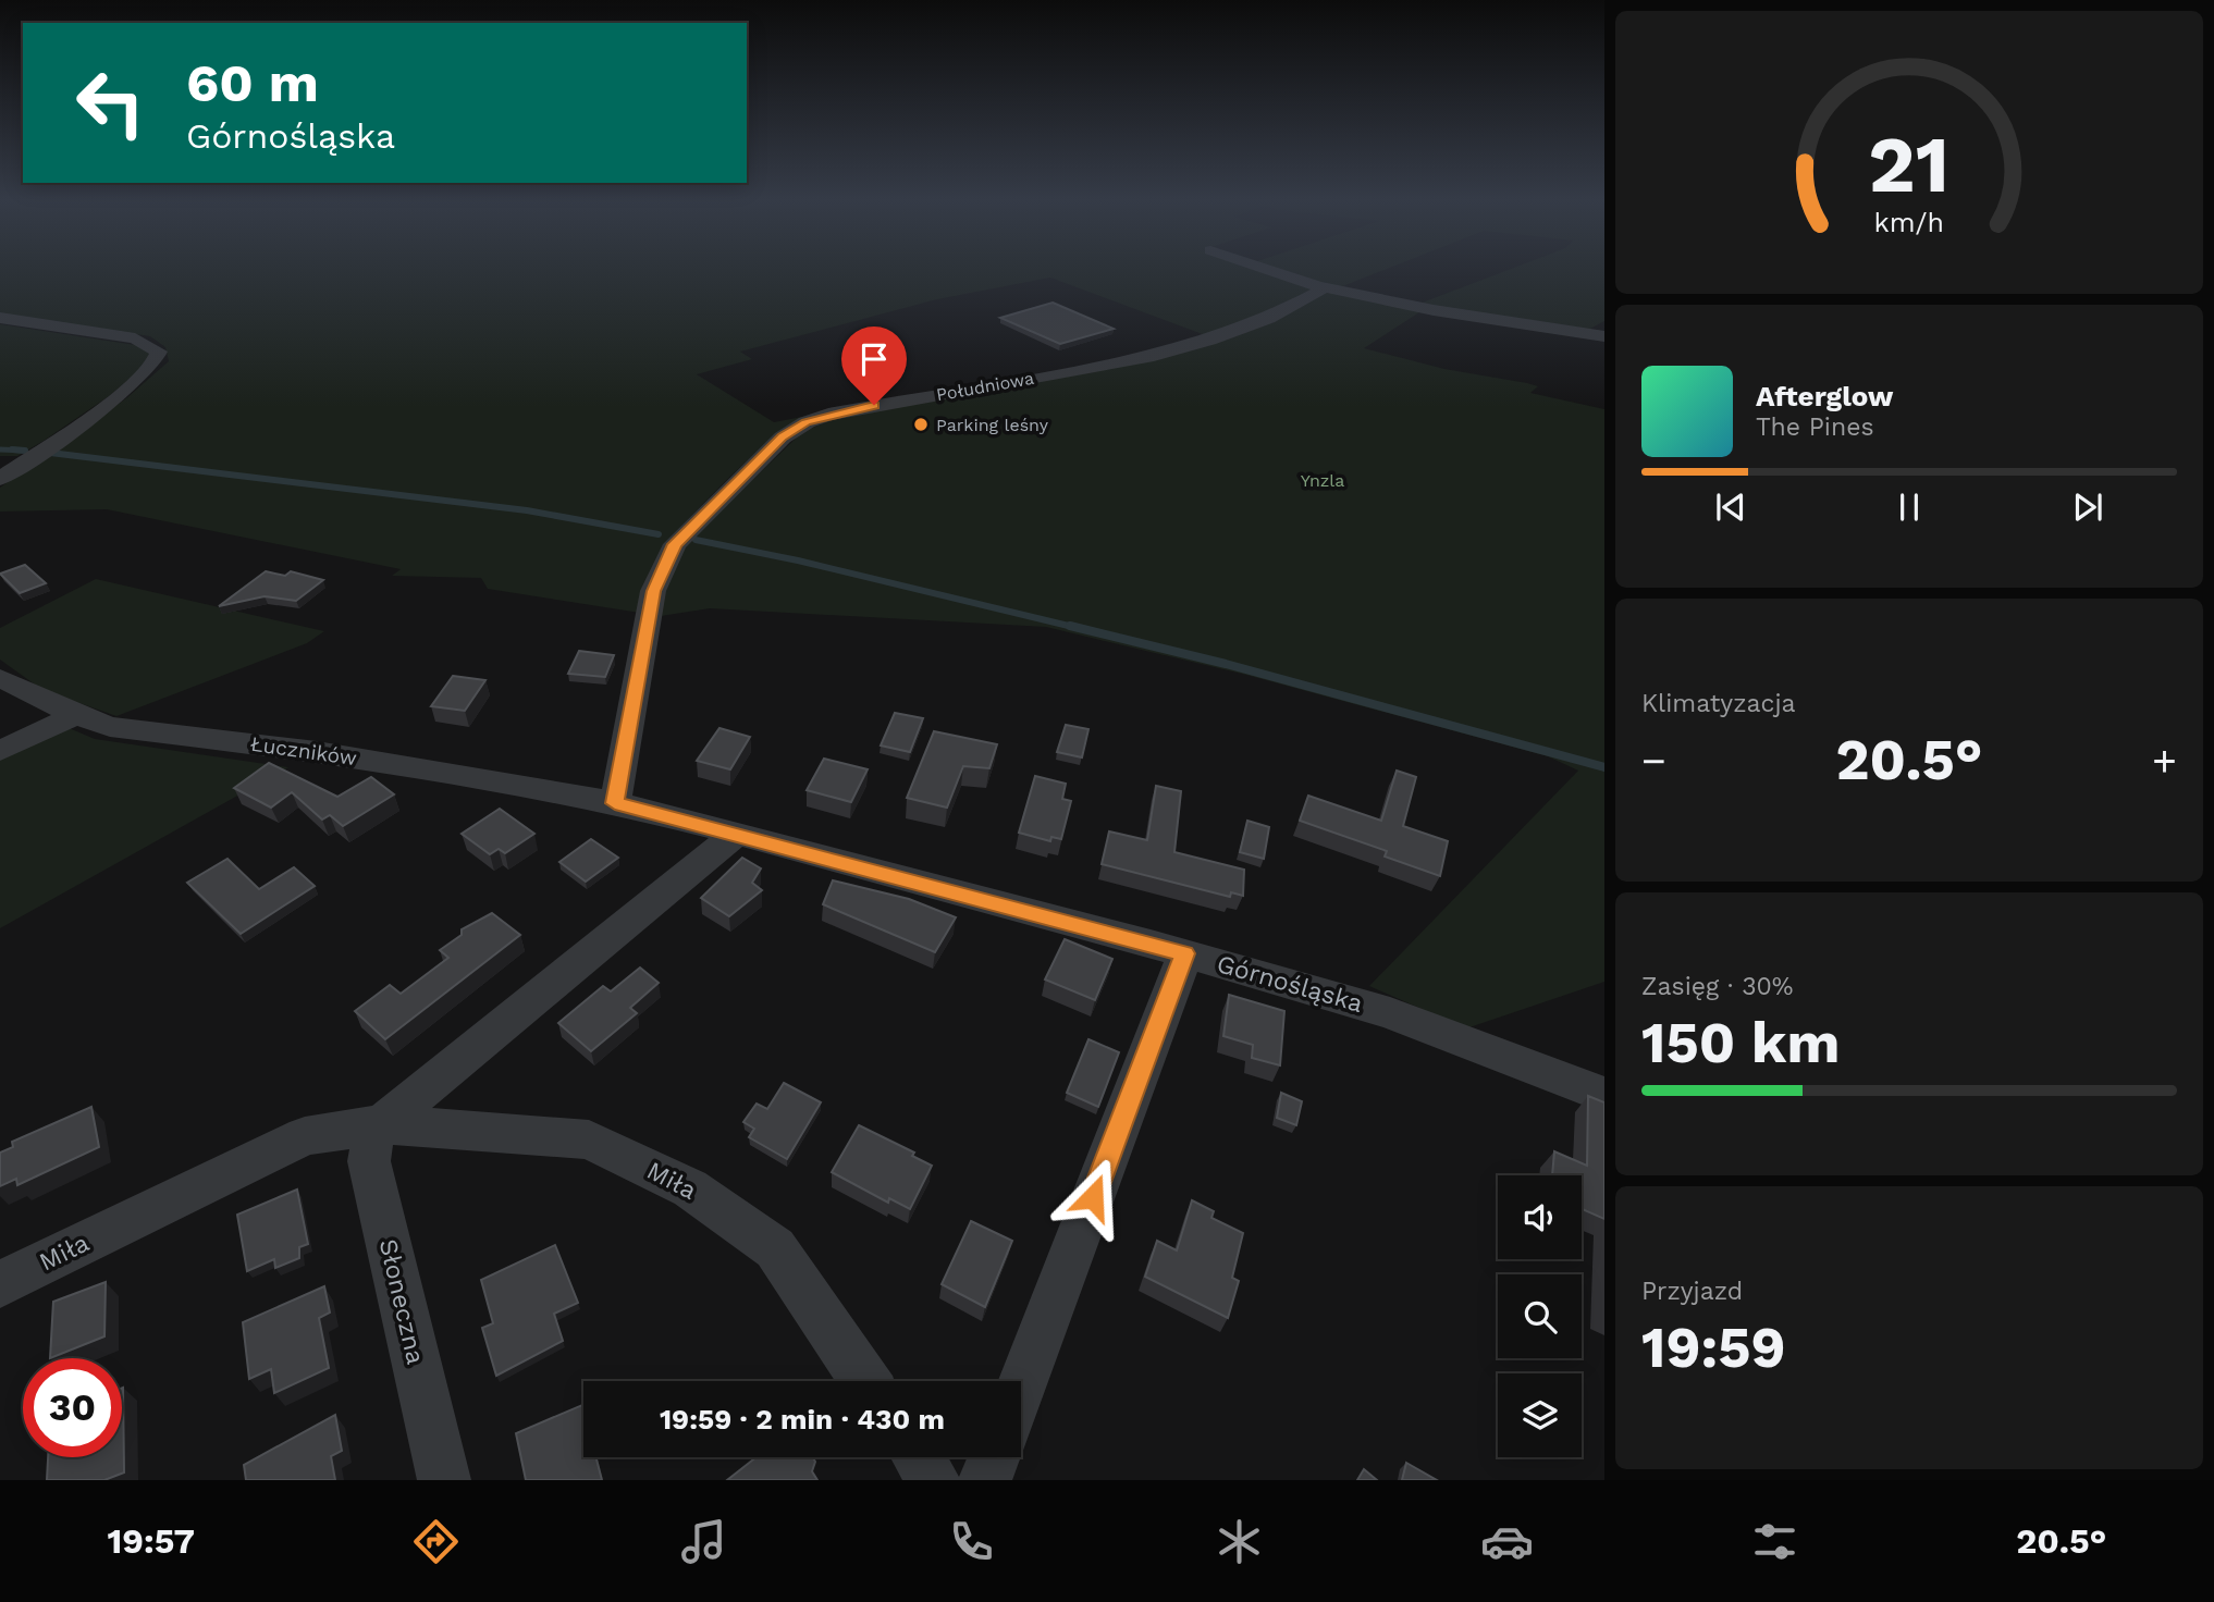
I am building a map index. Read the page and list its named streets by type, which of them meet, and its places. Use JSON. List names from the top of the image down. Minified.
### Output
{"streets":{"street":["Południowa","Łuczników","Górnośląska","Miła","Słoneczna"]},"crossings":[["Południowa","Łuczników"],["Południowa","Górnośląska"],["Łuczników","Górnośląska"],["Miła","Słoneczna"]],"parks":["Ynzla"],"places":["Parking leśny"],"page":{"turn":["60 m","Górnośląska"],"song":["Afterglow","The Pines"],"tile":["Klimatyzacja",["Zasięg · 30%","150 km"],["Przyjazd","19:59"]],"heat":["−","20.5°","+"],"limit":"30","trip":"19:59 · 2 min · 430 m","tabs":["19:57","20.5°"],"gauge":["21","km/h"]}}
